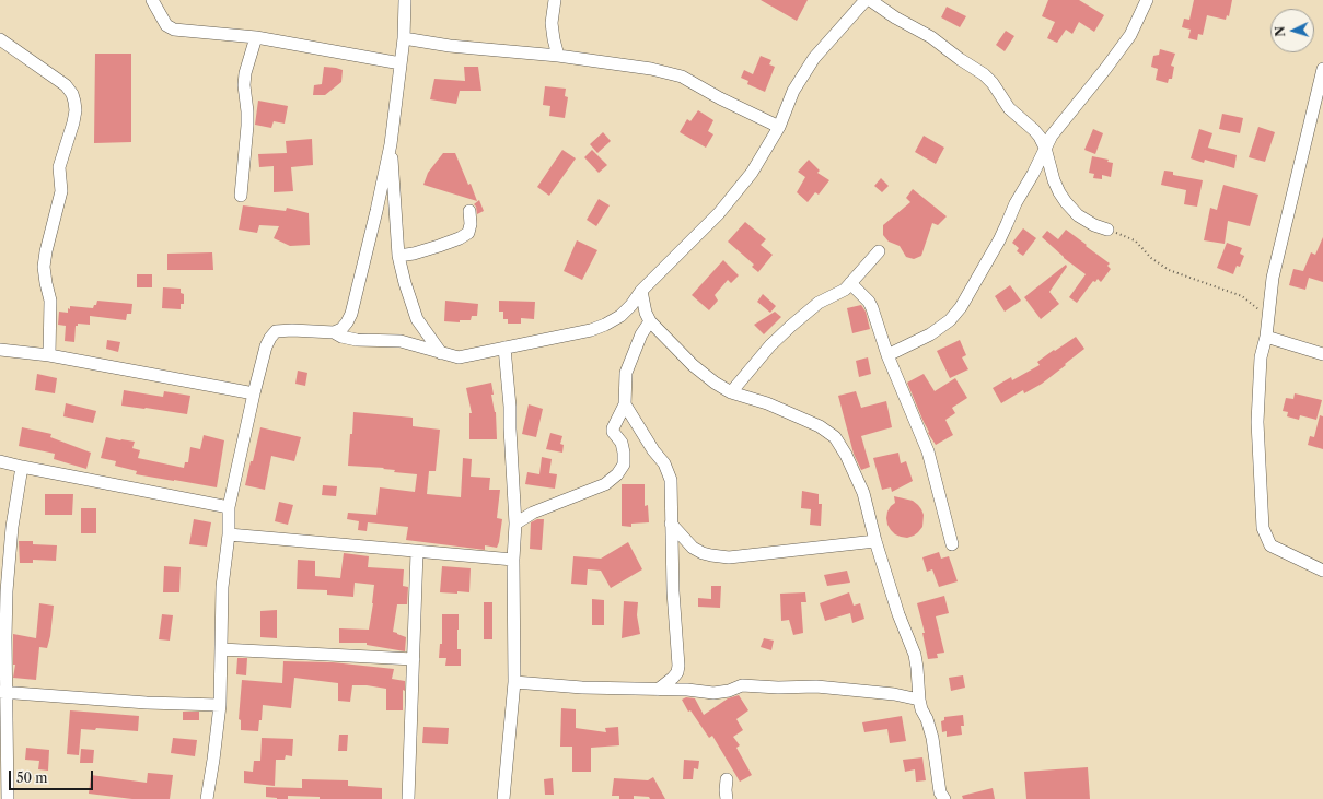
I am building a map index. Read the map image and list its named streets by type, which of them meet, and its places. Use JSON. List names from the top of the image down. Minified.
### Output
{"scale_bar":"50 m","north":"left"}
